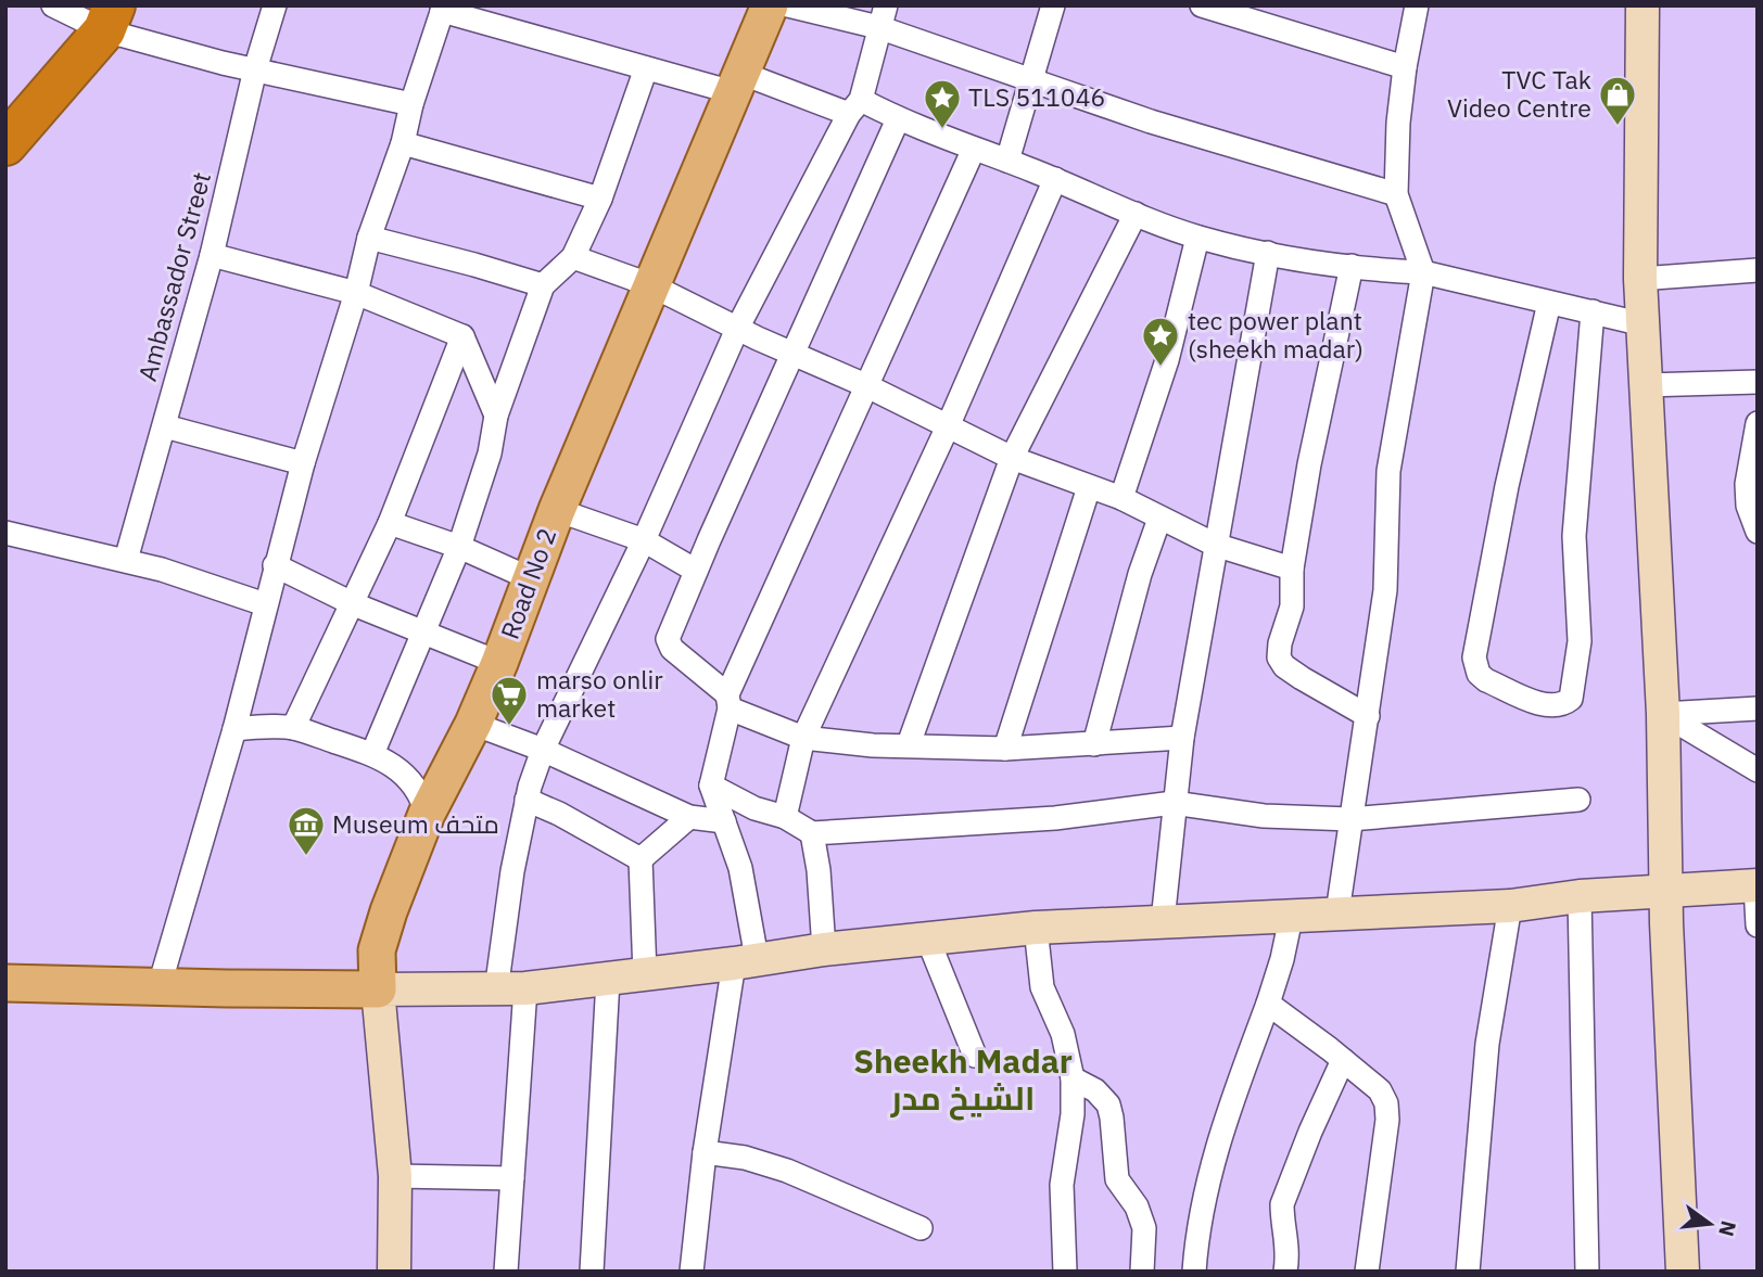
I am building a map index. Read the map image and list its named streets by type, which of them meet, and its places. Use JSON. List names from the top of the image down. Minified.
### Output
{"streets":{"main road":["Road No 2"],"street":["Ambassador Street"]},"districts":["Sheekh Madar الشيخ مدر"],"places":{"shop":["TVC Tak Video Centre"],"place":["TLS 511046","tec power plant (sheekh madar)"],"supermarket":["marso onlir market"],"museum":["Museum متحف"]},"north":"right"}
